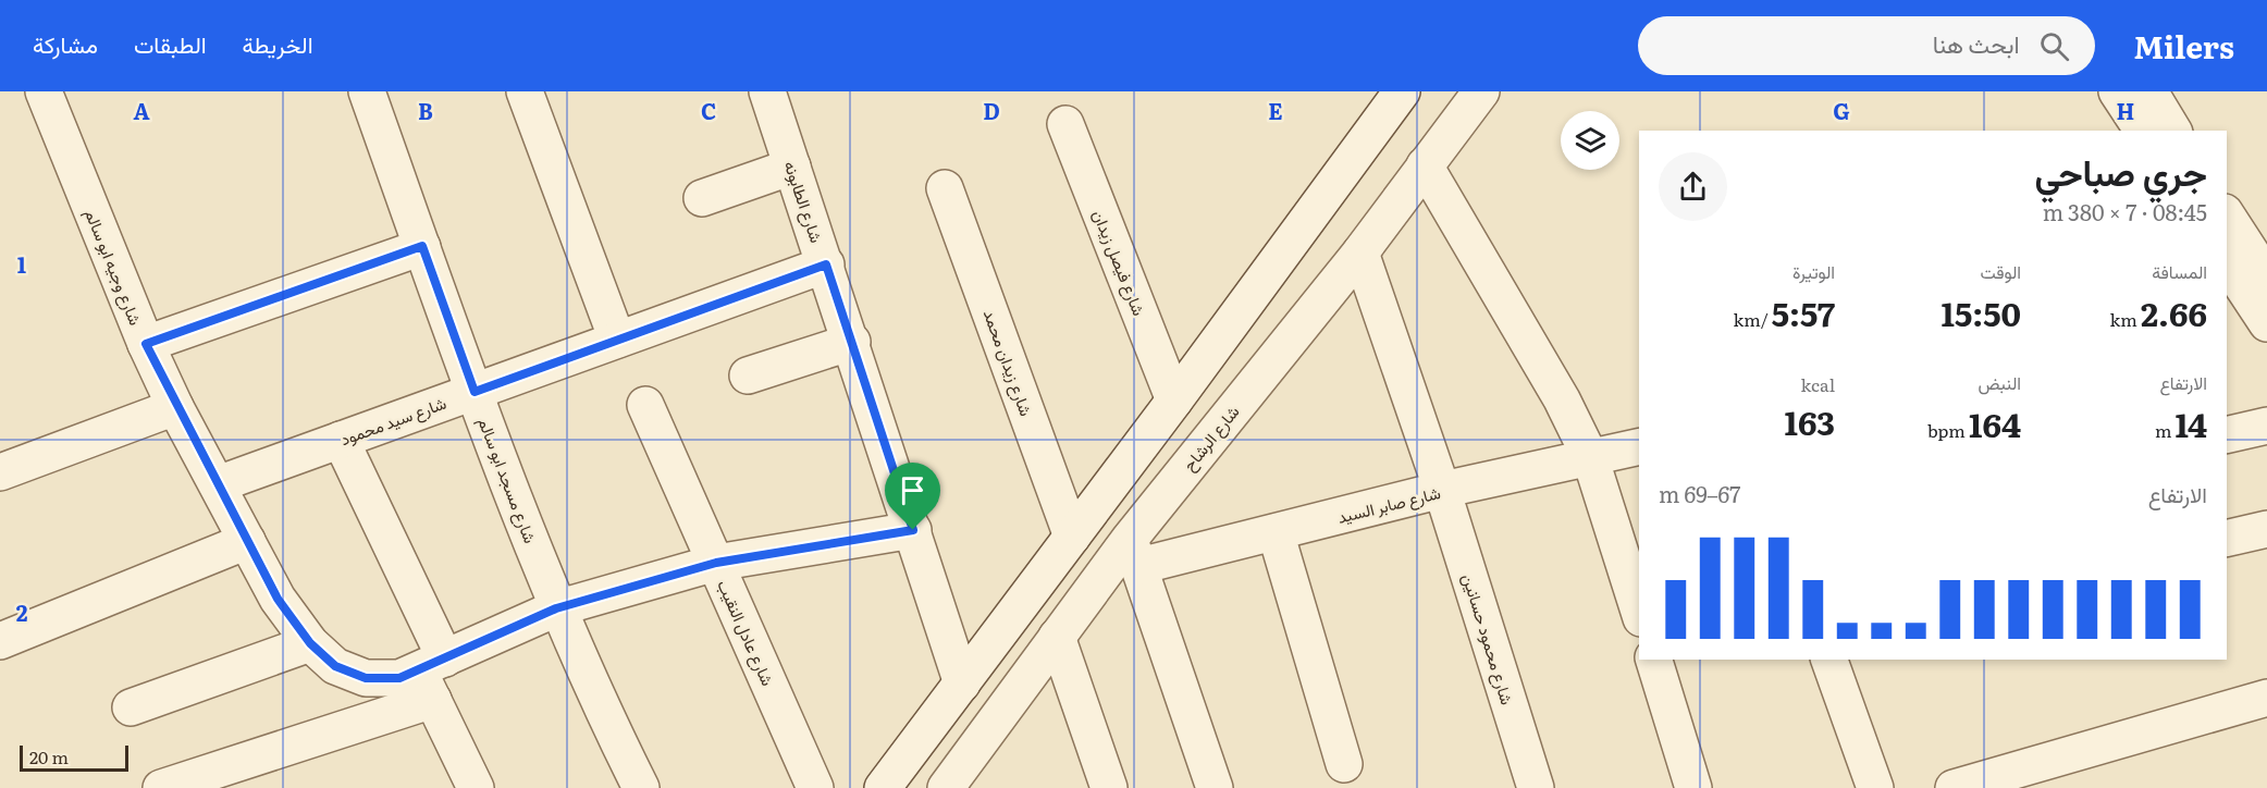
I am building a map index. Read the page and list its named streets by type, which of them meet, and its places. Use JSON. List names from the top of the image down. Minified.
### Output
{"streets":{"street":["شارع الطابونه","شارع فيصل زيدان","شارع وجيه ابو سالم","شارع زيدان محمد","شارع سيد محمود","شارع الرشاح","شارع مسجد ابو سالم","شارع صابر السيد","شارع عادل النقيب","شارع محمود حسانين"]},"crossings":[["شارع الطابونه","شارع وجيه ابو سالم"],["شارع الطابونه","شارع سيد محمود"],["شارع وجيه ابو سالم","شارع سيد محمود"],["شارع وجيه ابو سالم","شارع مسجد ابو سالم"],["شارع وجيه ابو سالم","شارع عادل النقيب"],["شارع سيد محمود","شارع مسجد ابو سالم"],["شارع الرشاح","شارع صابر السيد"],["شارع الرشاح","شارع محمود حسانين"],["شارع صابر السيد","شارع محمود حسانين"]],"scale_bar":"20 m","page":{"header":"Milers","search":"ابحث هنا","nav":["الخريطة","الطبقات","مشاركة"],"heading":["جري صباحي","08:45 · 7 × 380 m"],"stats":[["المسافة","2.66 km"],["الوقت","15:50"],["الوتيرة","5:57 /km"],["الارتفاع","14 m"],["النبض","164 bpm"],["kcal","163"]],"chart":["الارتفاع","67–69 m"],"scale":"20 m"},"grid":{"columns":["A","B","C","D","E","G","H"],"rows":["1","2"]}}
